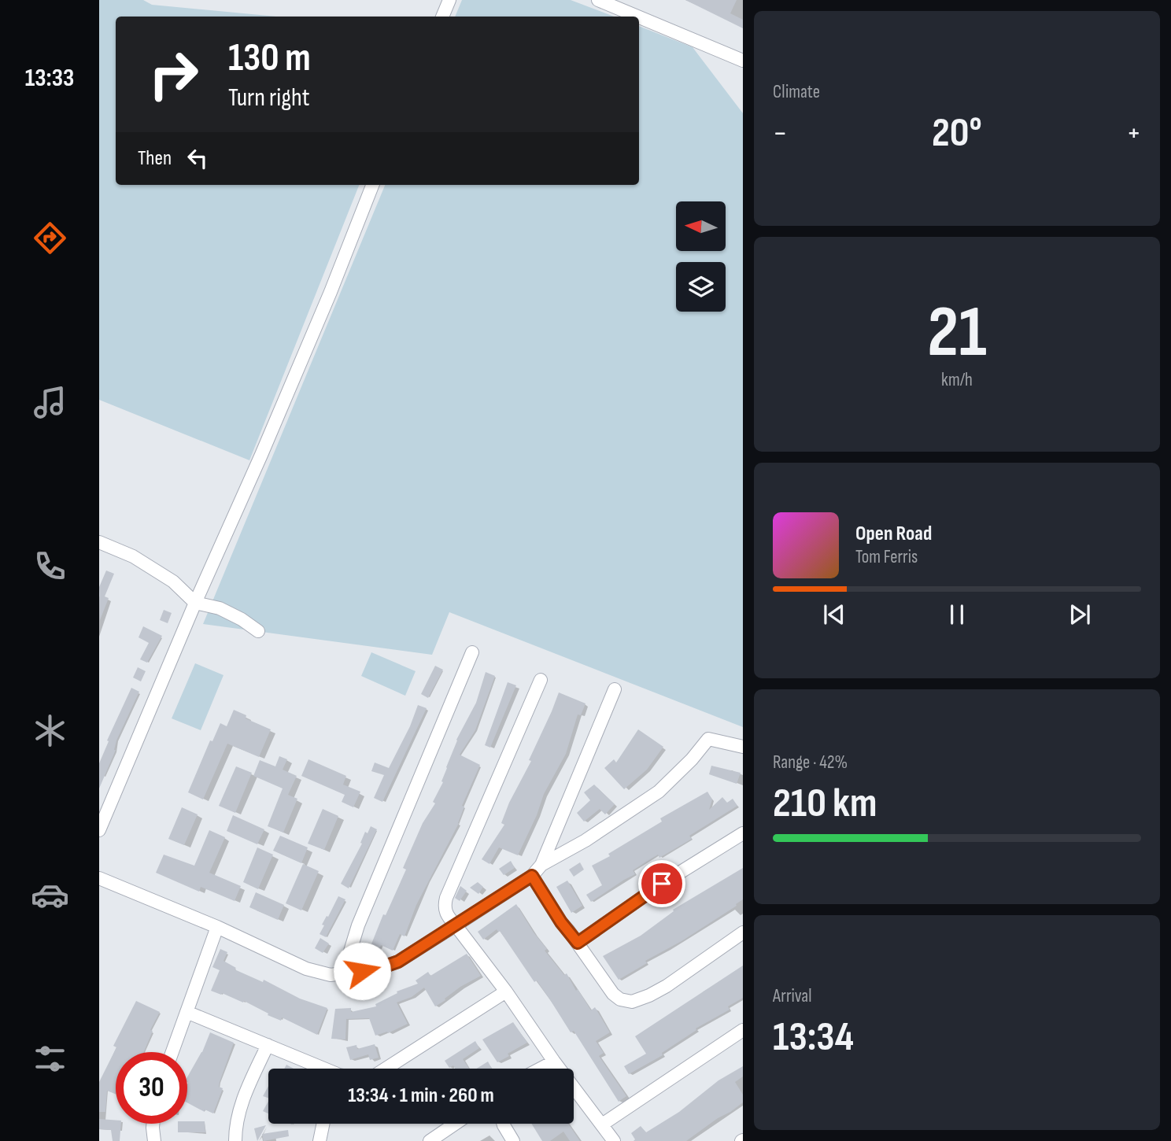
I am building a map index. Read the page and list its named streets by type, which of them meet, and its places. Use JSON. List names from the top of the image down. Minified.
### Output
{"north":"left","page":{"tabs":"13:33","tile":["Climate",["21","km/h"],["Range · 42%","210 km"],["Arrival","13:34"]],"turn":["130 m","Turn right"],"heat":["−","20°","+"],"then":"Then","song":["Open Road","Tom Ferris"],"limit":"30","trip":"13:34 · 1 min · 260 m"}}
